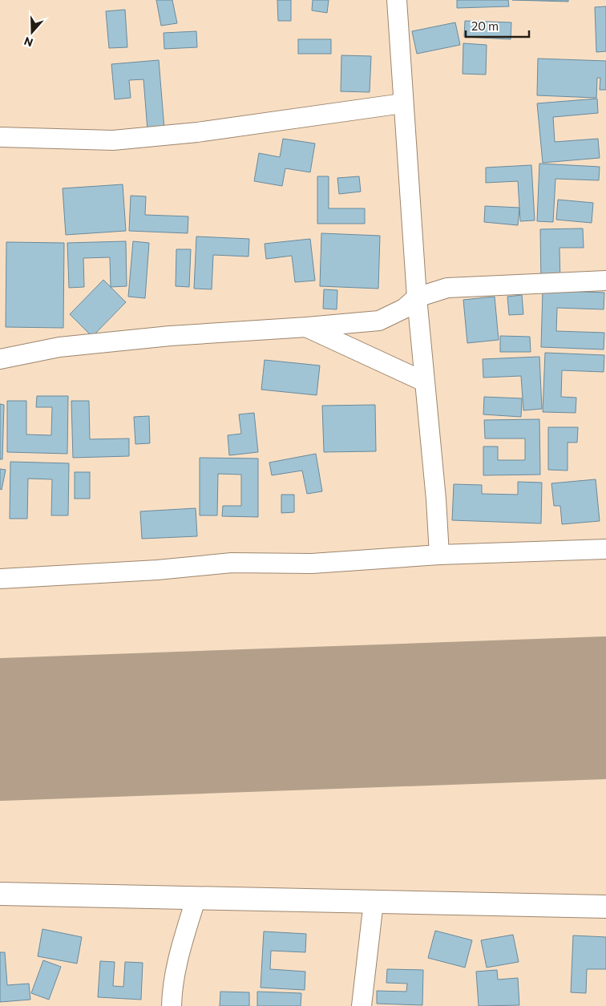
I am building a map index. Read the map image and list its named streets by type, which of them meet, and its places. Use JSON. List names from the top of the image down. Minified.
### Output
{"scale_bar":"20 m","north":"bottom"}
